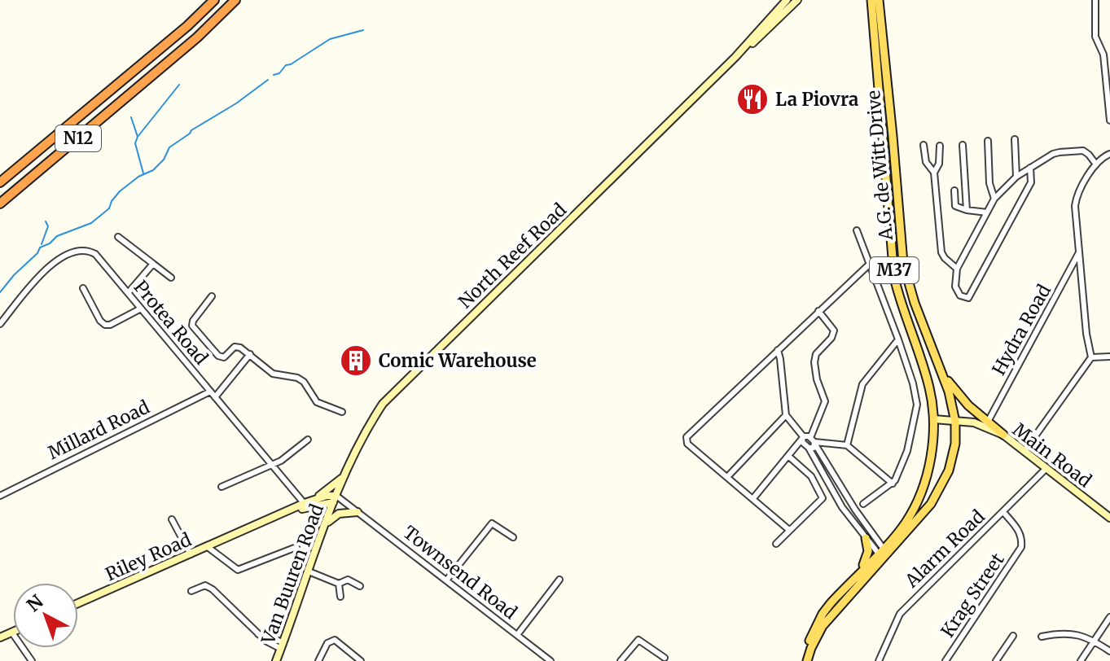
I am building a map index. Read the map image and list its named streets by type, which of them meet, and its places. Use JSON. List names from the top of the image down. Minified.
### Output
{"streets":{"highway":["N12"],"main road":["A.G. de Witt Drive","North Reef Road","M37","Main Road","Riley Road","Van Buuren Road"],"street":["Protea Road","Hydra Road","Millard Road","Alarm Road","Townsend Road","Krag Street"]},"crossings":[["A.G. de Witt Drive","Main Road"],["North Reef Road","Riley Road"],["North Reef Road","Townsend Road"],["North Reef Road","Van Buuren Road"],["Protea Road","Millard Road"],["Protea Road","Riley Road"],["Main Road","Alarm Road"],["Alarm Road","Krag Street"],["Riley Road","Townsend Road"],["Riley Road","Van Buuren Road"],["Townsend Road","Van Buuren Road"]],"places":{"restaurant":["La Piovra"],"building":["Comic Warehouse"]},"north":"top left"}
